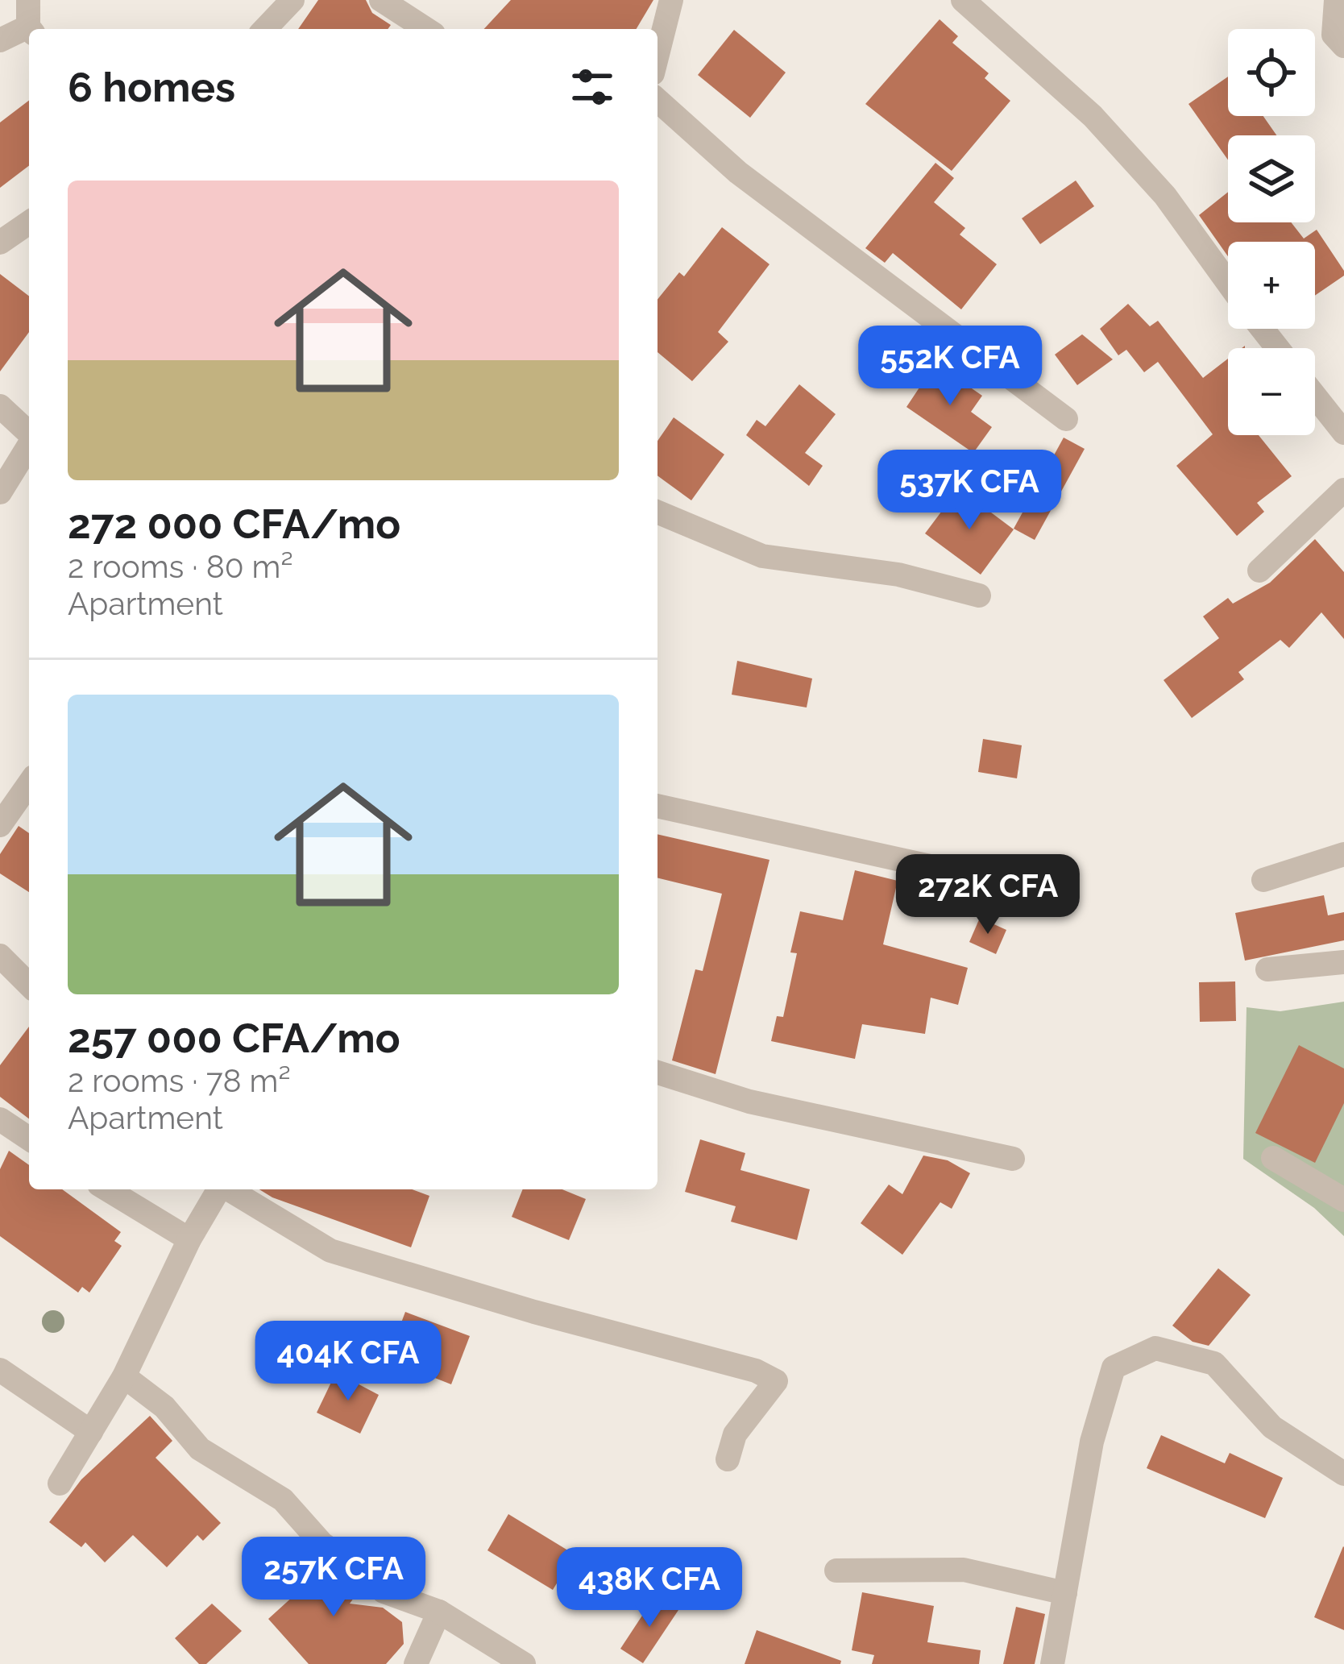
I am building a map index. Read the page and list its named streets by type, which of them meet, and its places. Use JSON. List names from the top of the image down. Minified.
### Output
{"page":{"map_buttons":["+","−"],"heading":"6 homes","list":[{"name":"272 000 CFA/mo","note":"2 rooms · 80 m² · Apartment"},{"name":"257 000 CFA/mo","note":"2 rooms · 78 m² · Apartment"}],"price":["552K CFA","537K CFA","272K CFA","404K CFA","257K CFA","438K CFA"]}}
